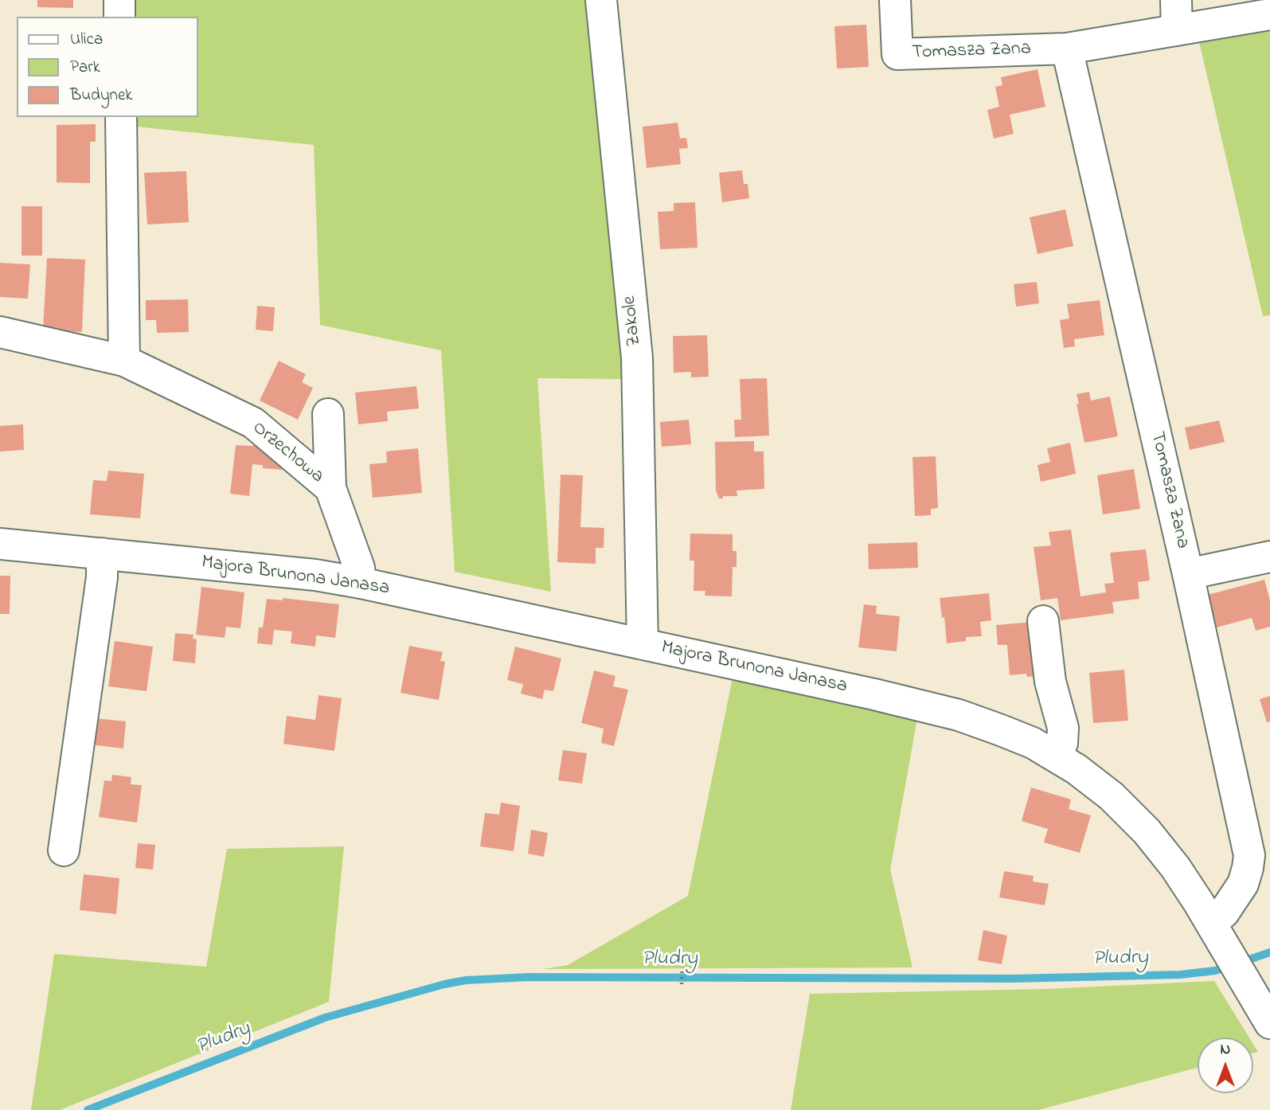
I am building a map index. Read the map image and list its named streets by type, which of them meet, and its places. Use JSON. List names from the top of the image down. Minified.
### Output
{"streets":{"street":["Tomasza Zana","Zakole","Orzechowa","Majora Brunona Janasa"]},"crossings":[["Tomasza Zana","Majora Brunona Janasa"],["Zakole","Majora Brunona Janasa"],["Orzechowa","Majora Brunona Janasa"]],"water":["Pludry"],"legend":["Ulica","Park","Budynek"],"north":"top"}
